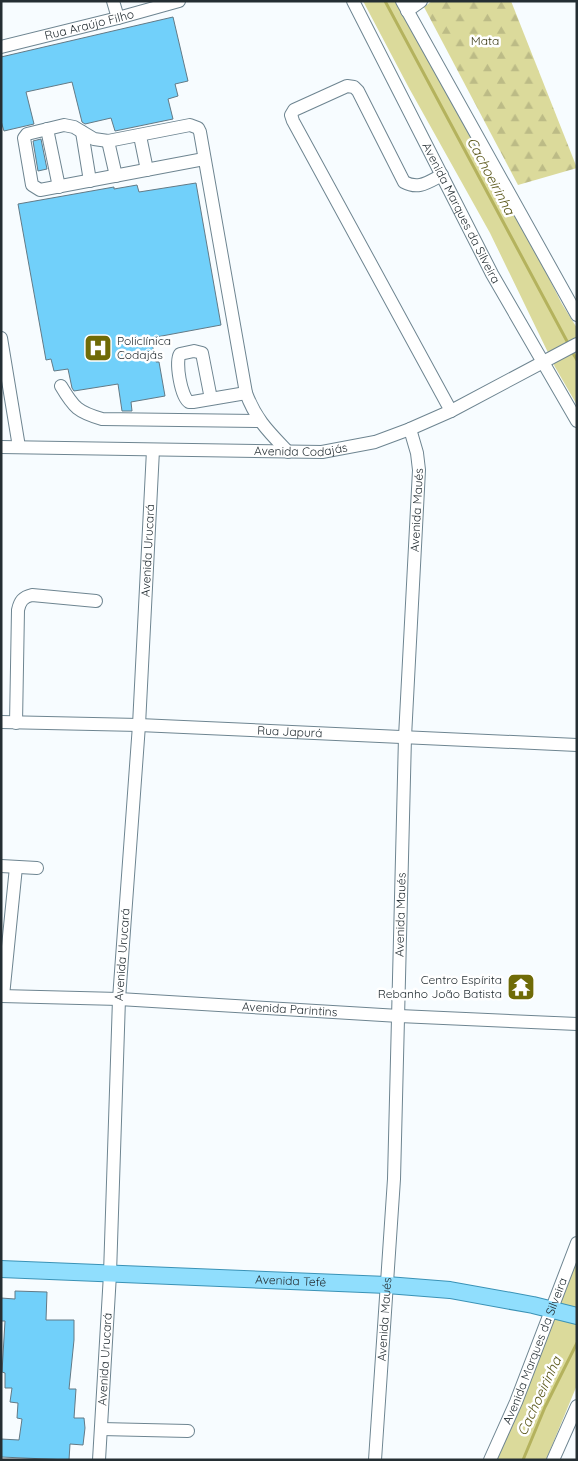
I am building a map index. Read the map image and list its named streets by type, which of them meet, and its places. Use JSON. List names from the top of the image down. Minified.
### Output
{"streets":{"main road":["Avenida Tefé"],"street":["Rua Araújo Filho","Avenida Marques da Silveira","Avenida Codajás","Avenida Maués","Avenida Urucará","Rua Japurá","Avenida Parintins"]},"crossings":[["Avenida Marques da Silveira","Avenida Codajás"],["Avenida Marques da Silveira","Avenida Tefé"],["Avenida Codajás","Avenida Maués"],["Avenida Codajás","Avenida Urucará"],["Avenida Maués","Rua Japurá"],["Avenida Maués","Avenida Parintins"],["Avenida Maués","Avenida Tefé"],["Avenida Urucará","Rua Japurá"],["Avenida Urucará","Avenida Parintins"],["Avenida Urucará","Avenida Tefé"]],"water":["Cachoeirinha"],"parks":["Mata"],"places":{"hospital":["Policlínica Codajás"],"temple":["Centro Espírita Rebanho João Batista"]}}
